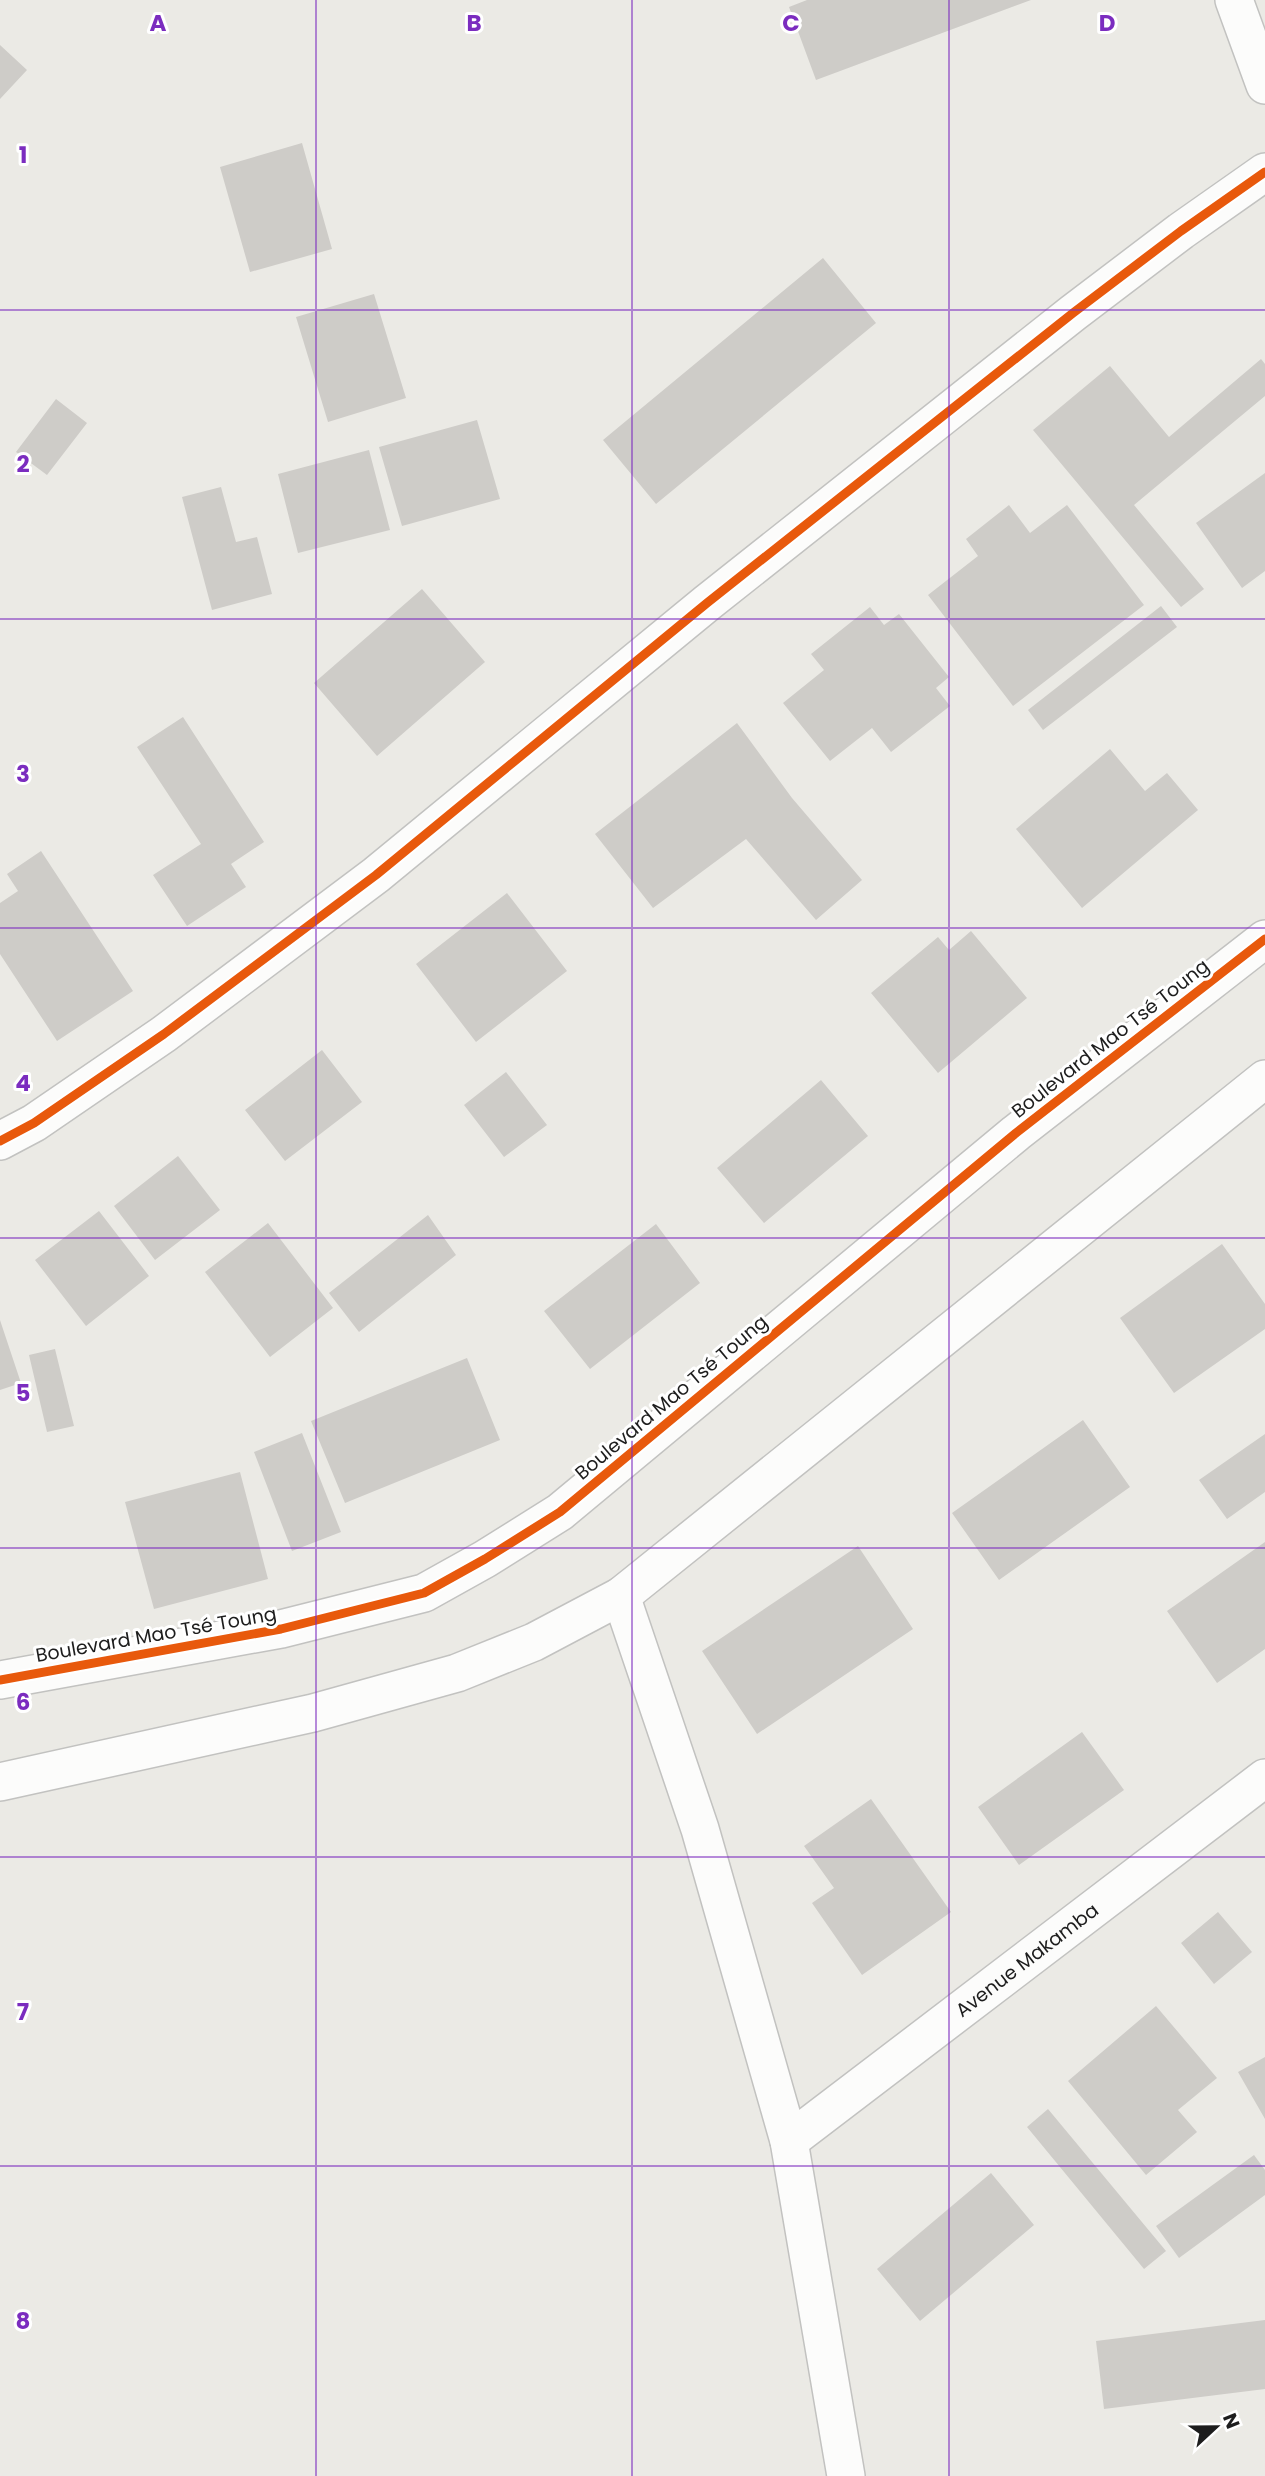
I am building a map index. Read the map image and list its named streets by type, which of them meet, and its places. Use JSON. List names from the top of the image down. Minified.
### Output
{"streets":{"street":["Boulevard Mao Tsé Toung","Avenue Makamba"]},"north":"right","grid":{"columns":["A","B","C","D"],"rows":["1","2","3","4","5","6","7","8"]}}
